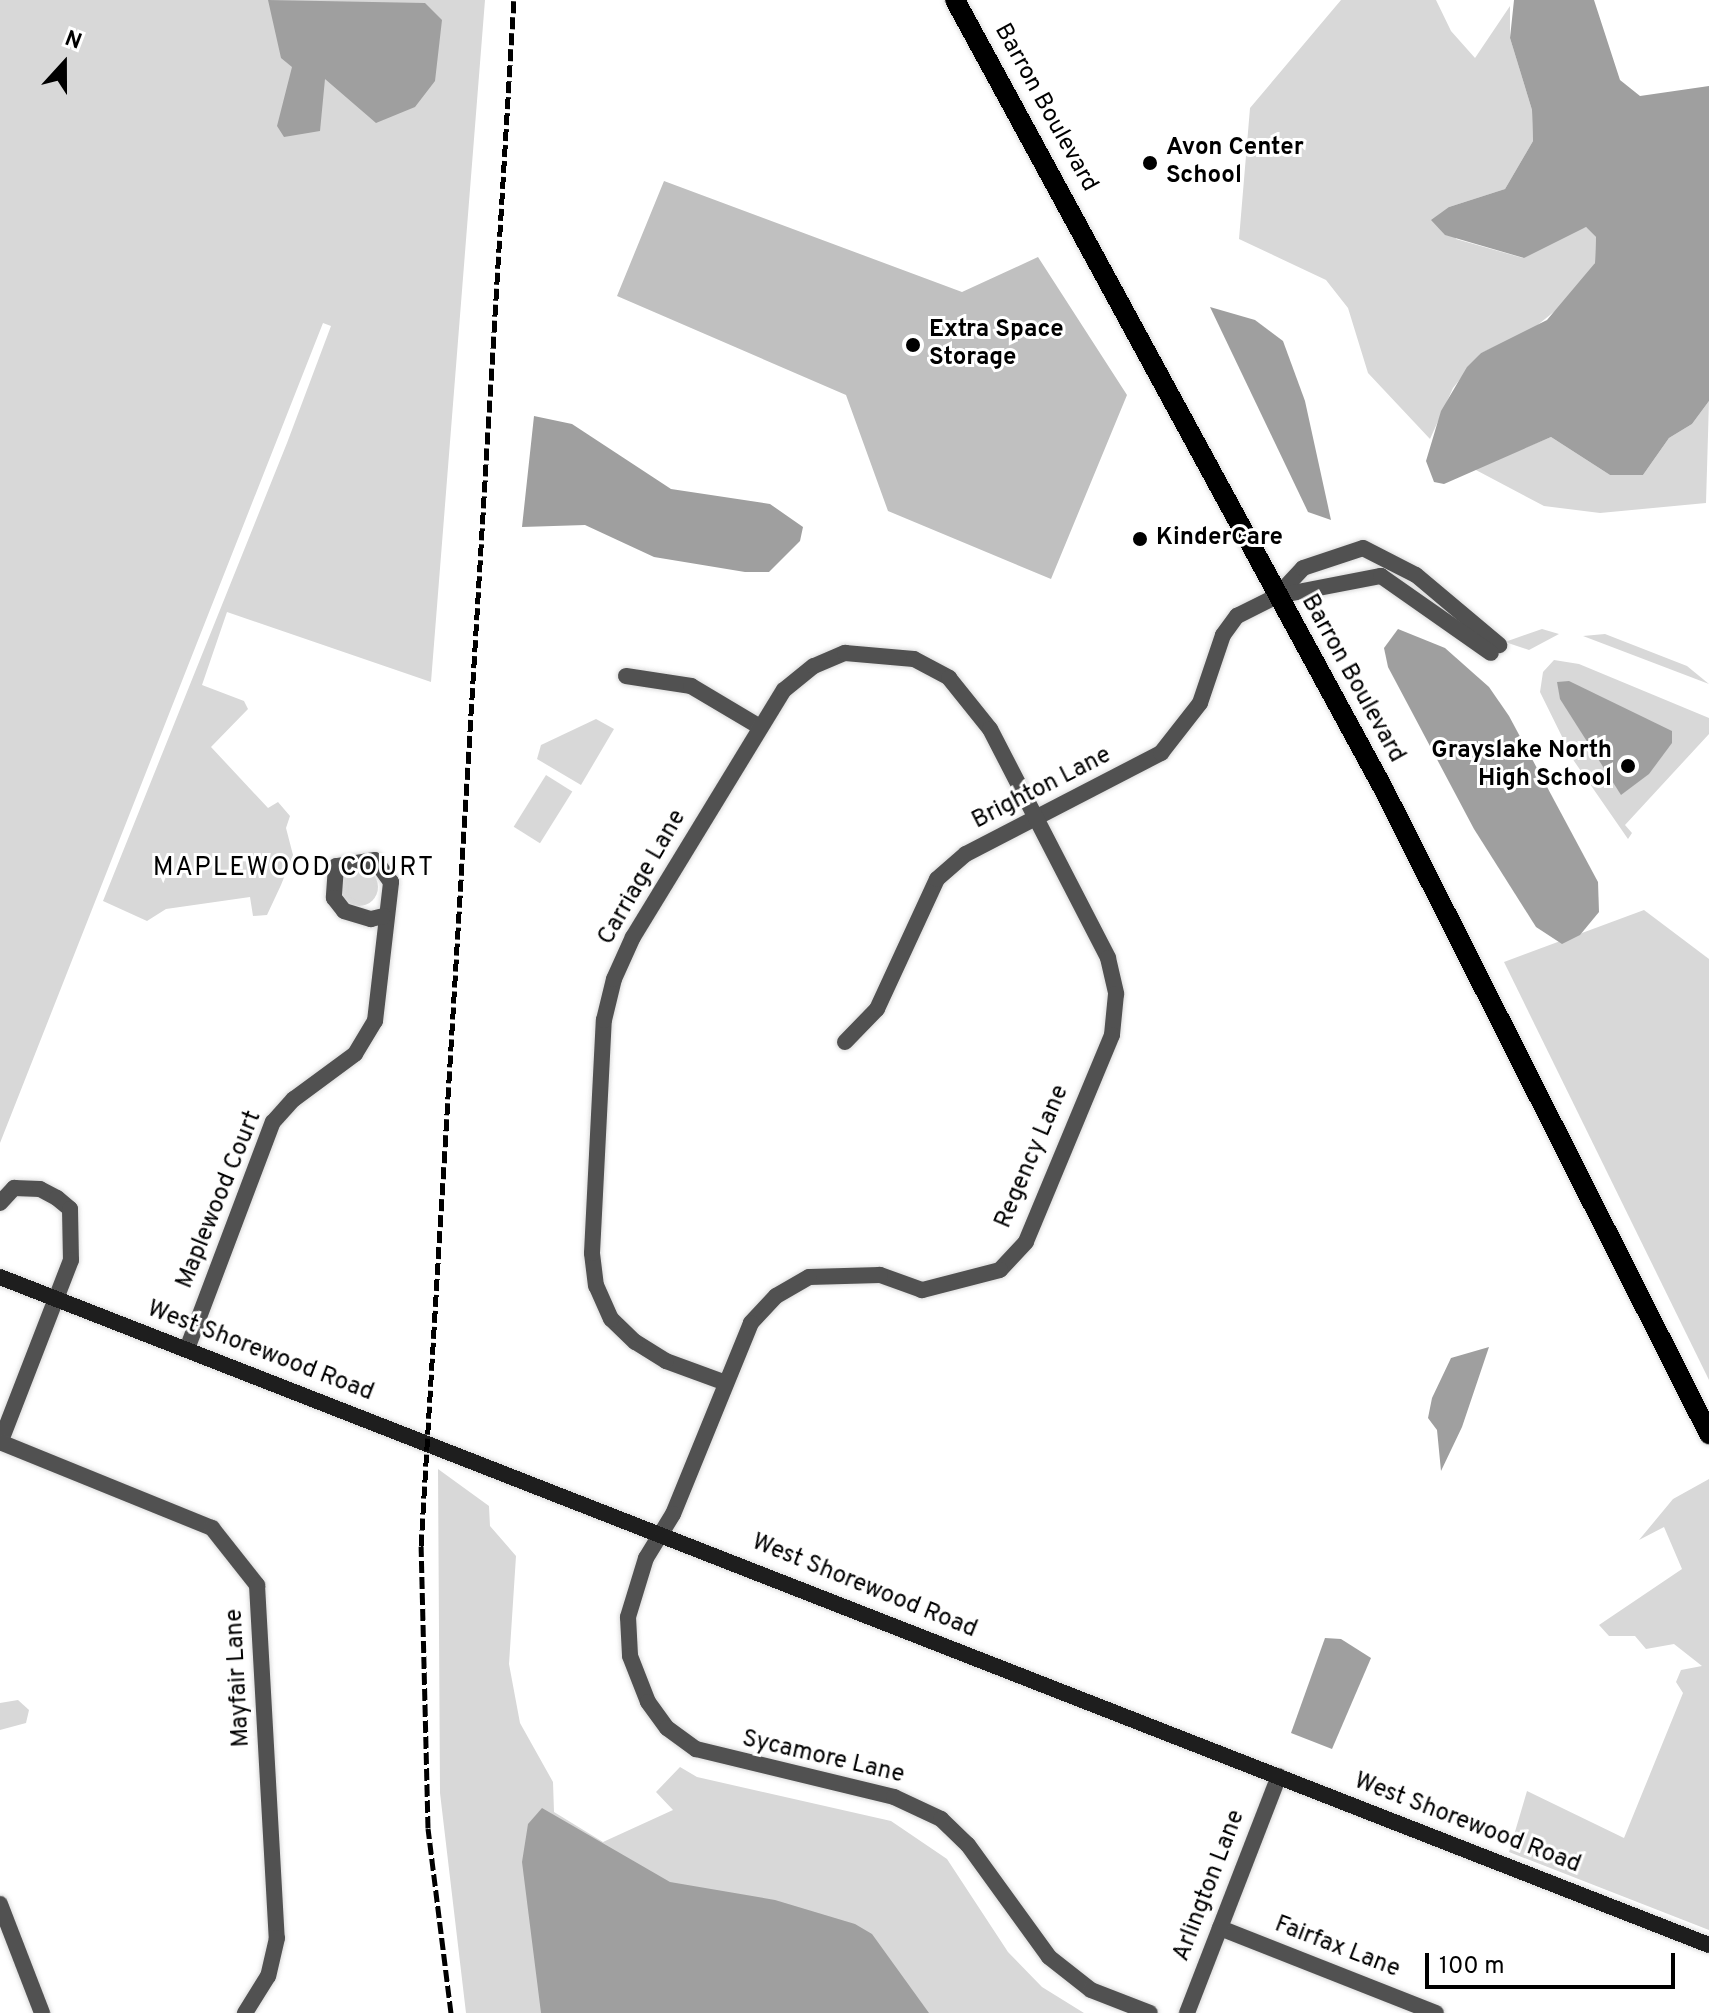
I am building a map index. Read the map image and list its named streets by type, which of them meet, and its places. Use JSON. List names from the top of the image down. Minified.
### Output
{"streets":{"main road":["Barron Boulevard","West Shorewood Road"],"street":["Brighton Lane","Carriage Lane","Regency Lane","Maplewood Court","Mayfair Lane","Sycamore Lane","Arlington Lane","Fairfax Lane"]},"crossings":[["Barron Boulevard","Brighton Lane"],["Brighton Lane","Carriage Lane"],["Brighton Lane","Regency Lane"],["Carriage Lane","Regency Lane"],["Regency Lane","West Shorewood Road"],["Regency Lane","Sycamore Lane"],["Maplewood Court","West Shorewood Road"],["West Shorewood Road","Sycamore Lane"],["West Shorewood Road","Arlington Lane"],["Arlington Lane","Fairfax Lane"]],"districts":["MAPLEWOOD COURT"],"places":["Avon Center School","Extra Space Storage","KinderCare","Grayslake North High School"],"scale_bar":"100 m","north":"top"}
